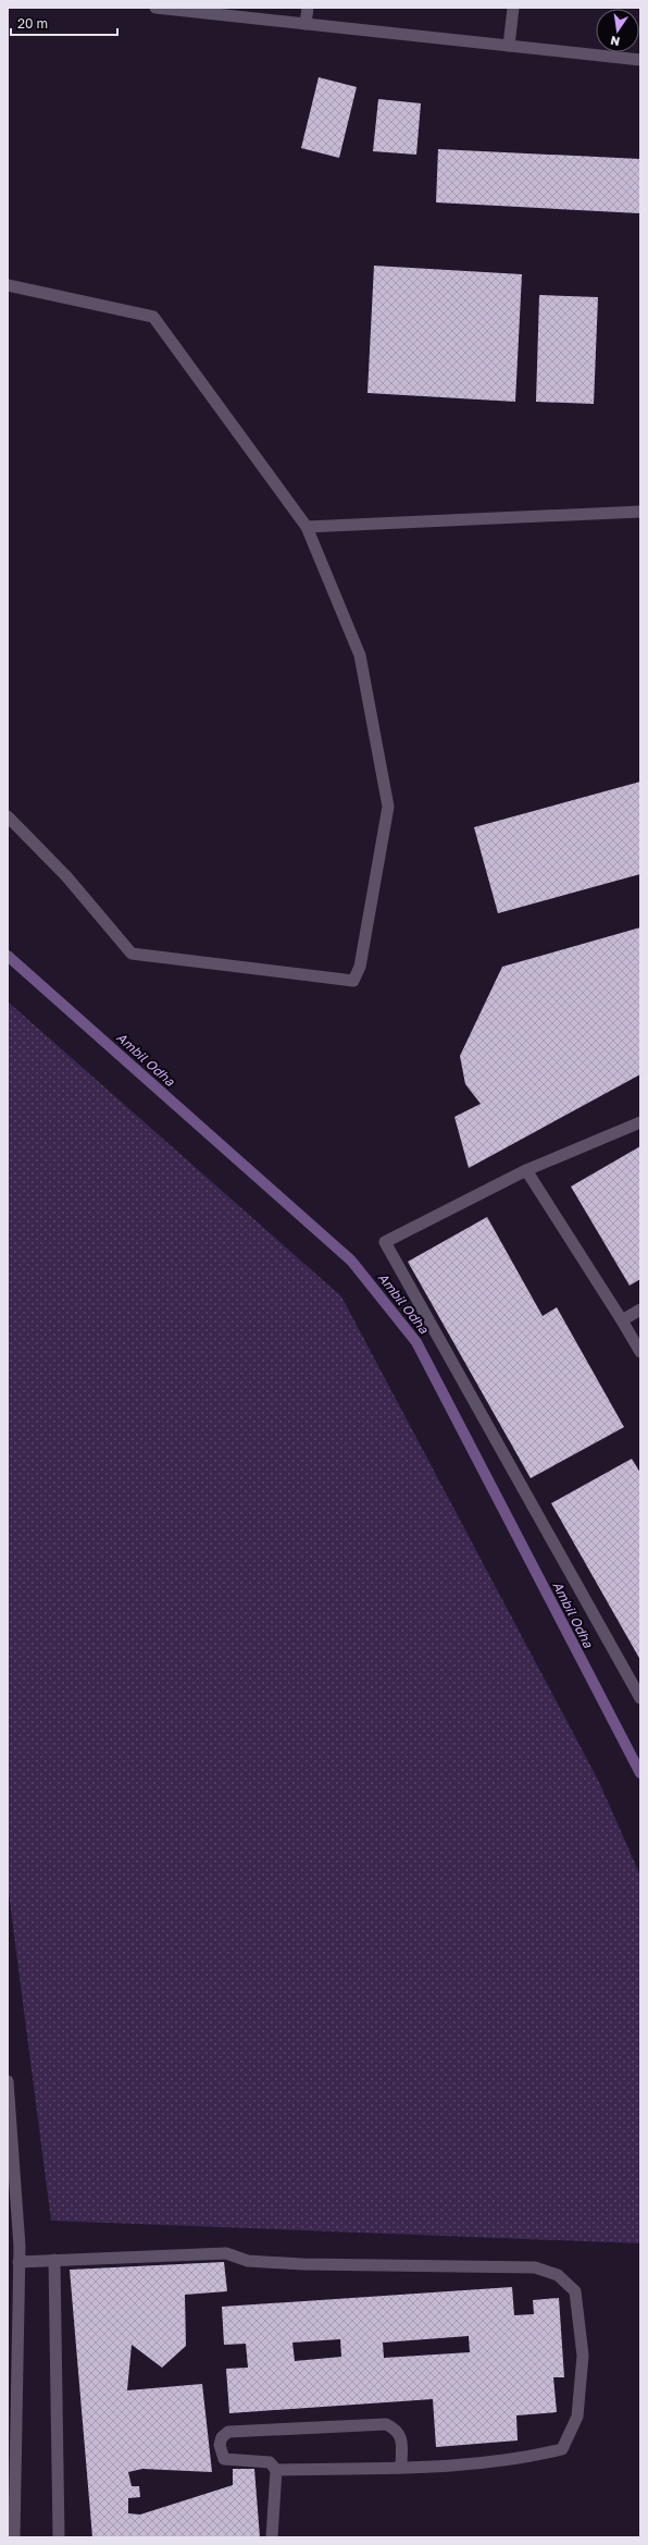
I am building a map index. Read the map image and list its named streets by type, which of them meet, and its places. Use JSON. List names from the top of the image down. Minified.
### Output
{"water":["Ambil Odha"],"scale_bar":"20 m","north":"bottom"}
